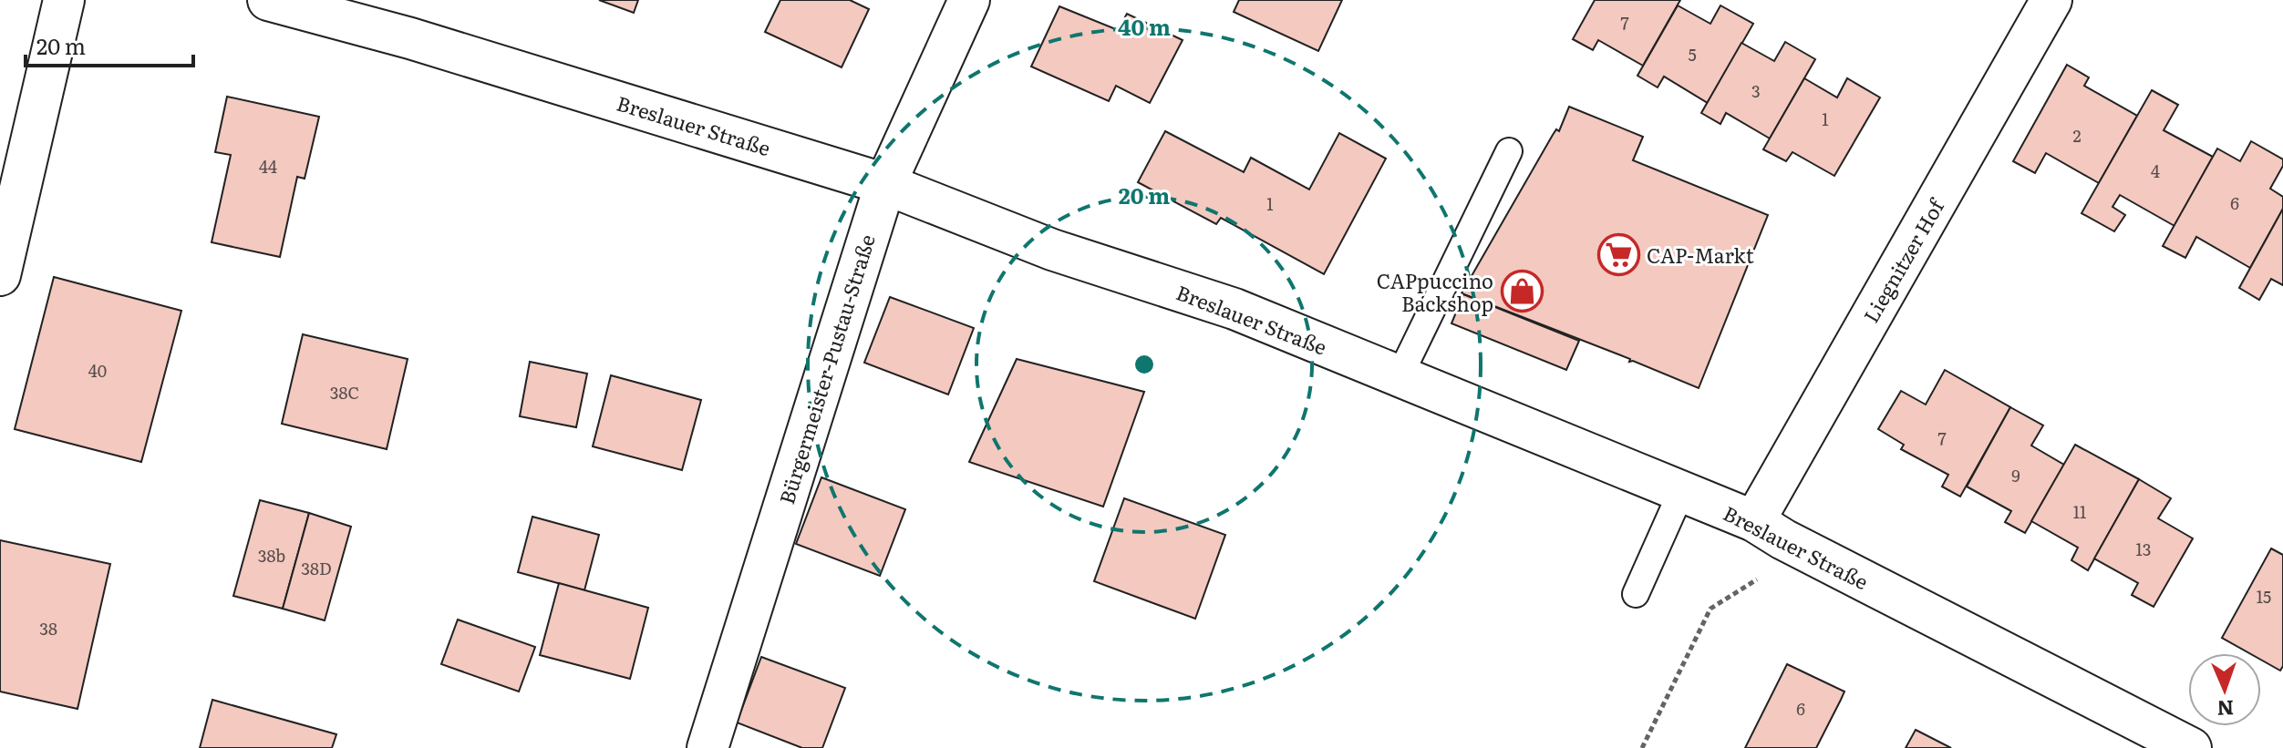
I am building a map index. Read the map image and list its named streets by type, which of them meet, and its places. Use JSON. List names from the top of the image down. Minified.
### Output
{"streets":{"street":["Breslauer Straße","Liegnitzer Hof","Bürgermeister-Pustau-Straße"]},"crossings":[["Breslauer Straße","Liegnitzer Hof"],["Breslauer Straße","Bürgermeister-Pustau-Straße"]],"places":{"supermarket":["CAP-Markt"],"shop":["CAPpuccino Backshop"]},"house_numbers":["7","5","3","1","2","44","4","6","1","40","38C","7","9","11","13","38b","38D","15","38","6"],"scale_bar":"20 m","north":"bottom","rings":["40 m","20 m"]}
